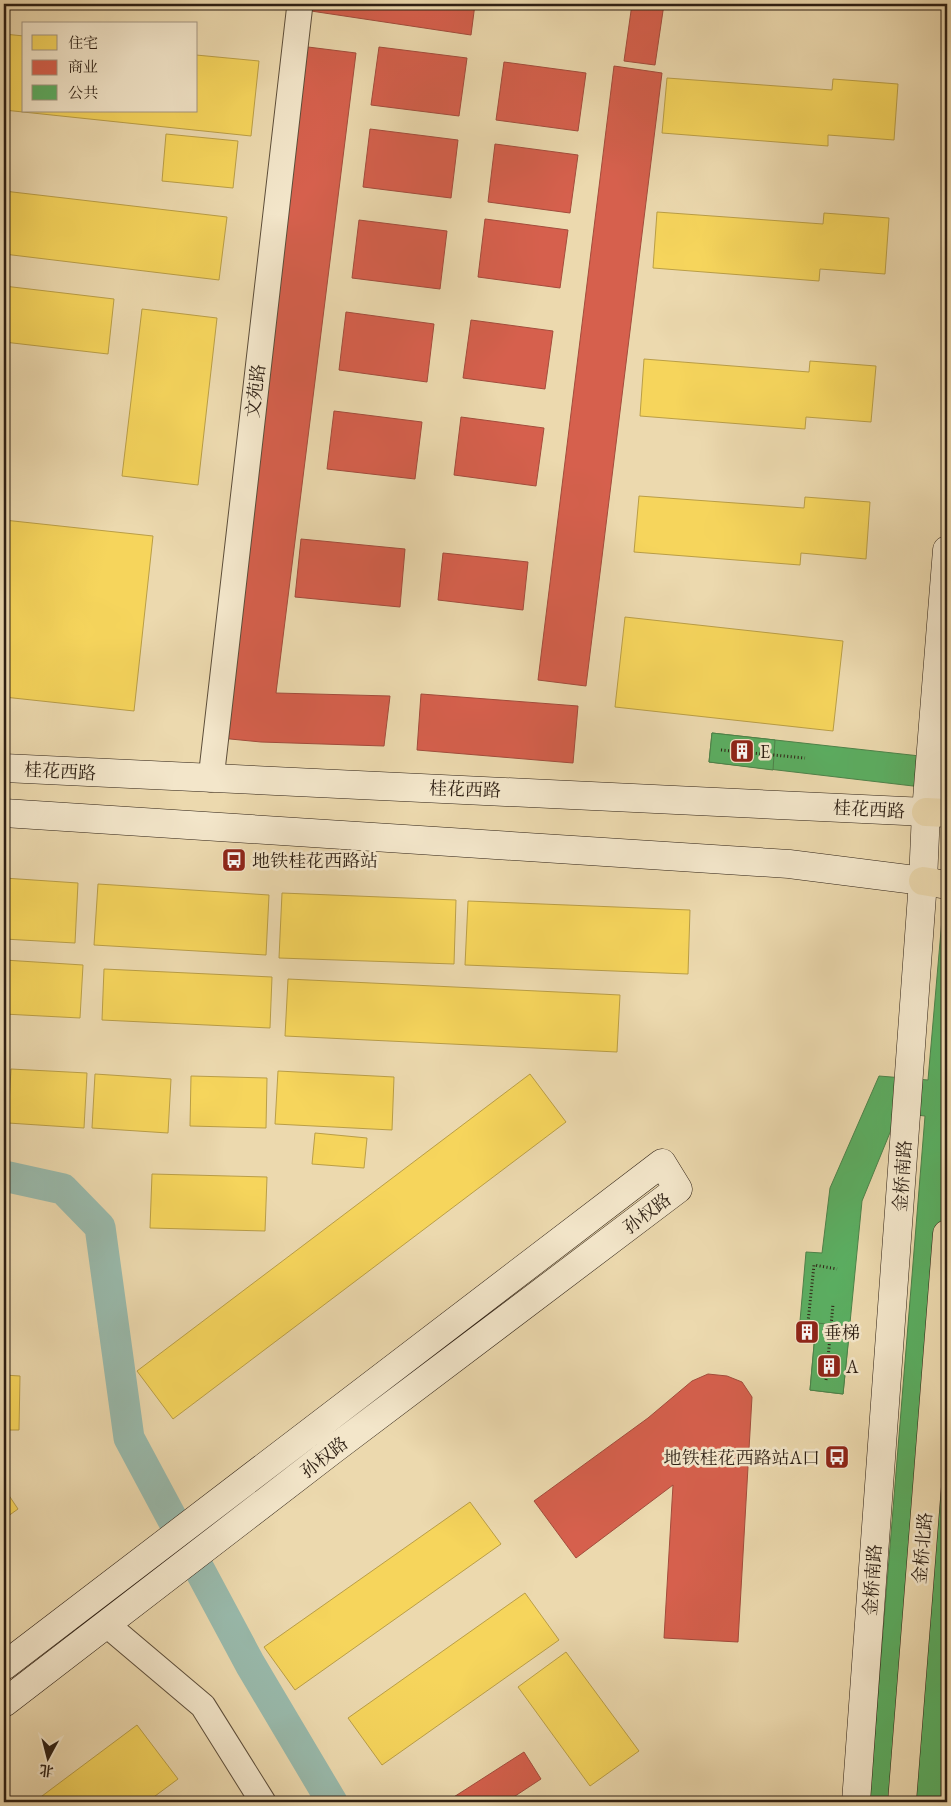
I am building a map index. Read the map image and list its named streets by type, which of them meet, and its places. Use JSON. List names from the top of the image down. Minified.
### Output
{"streets":{"main road":["桂花西路","金桥南路","孙权路","金桥北路"],"street":["文苑路"]},"crossings":[["文苑路","桂花西路"],["桂花西路","金桥南路"]],"places":{"building":["E","垂梯","A"],"bus stop":["地铁桂花西路站","地铁桂花西路站A口"]},"legend":["住宅","商业","公共"],"north":"bottom"}
